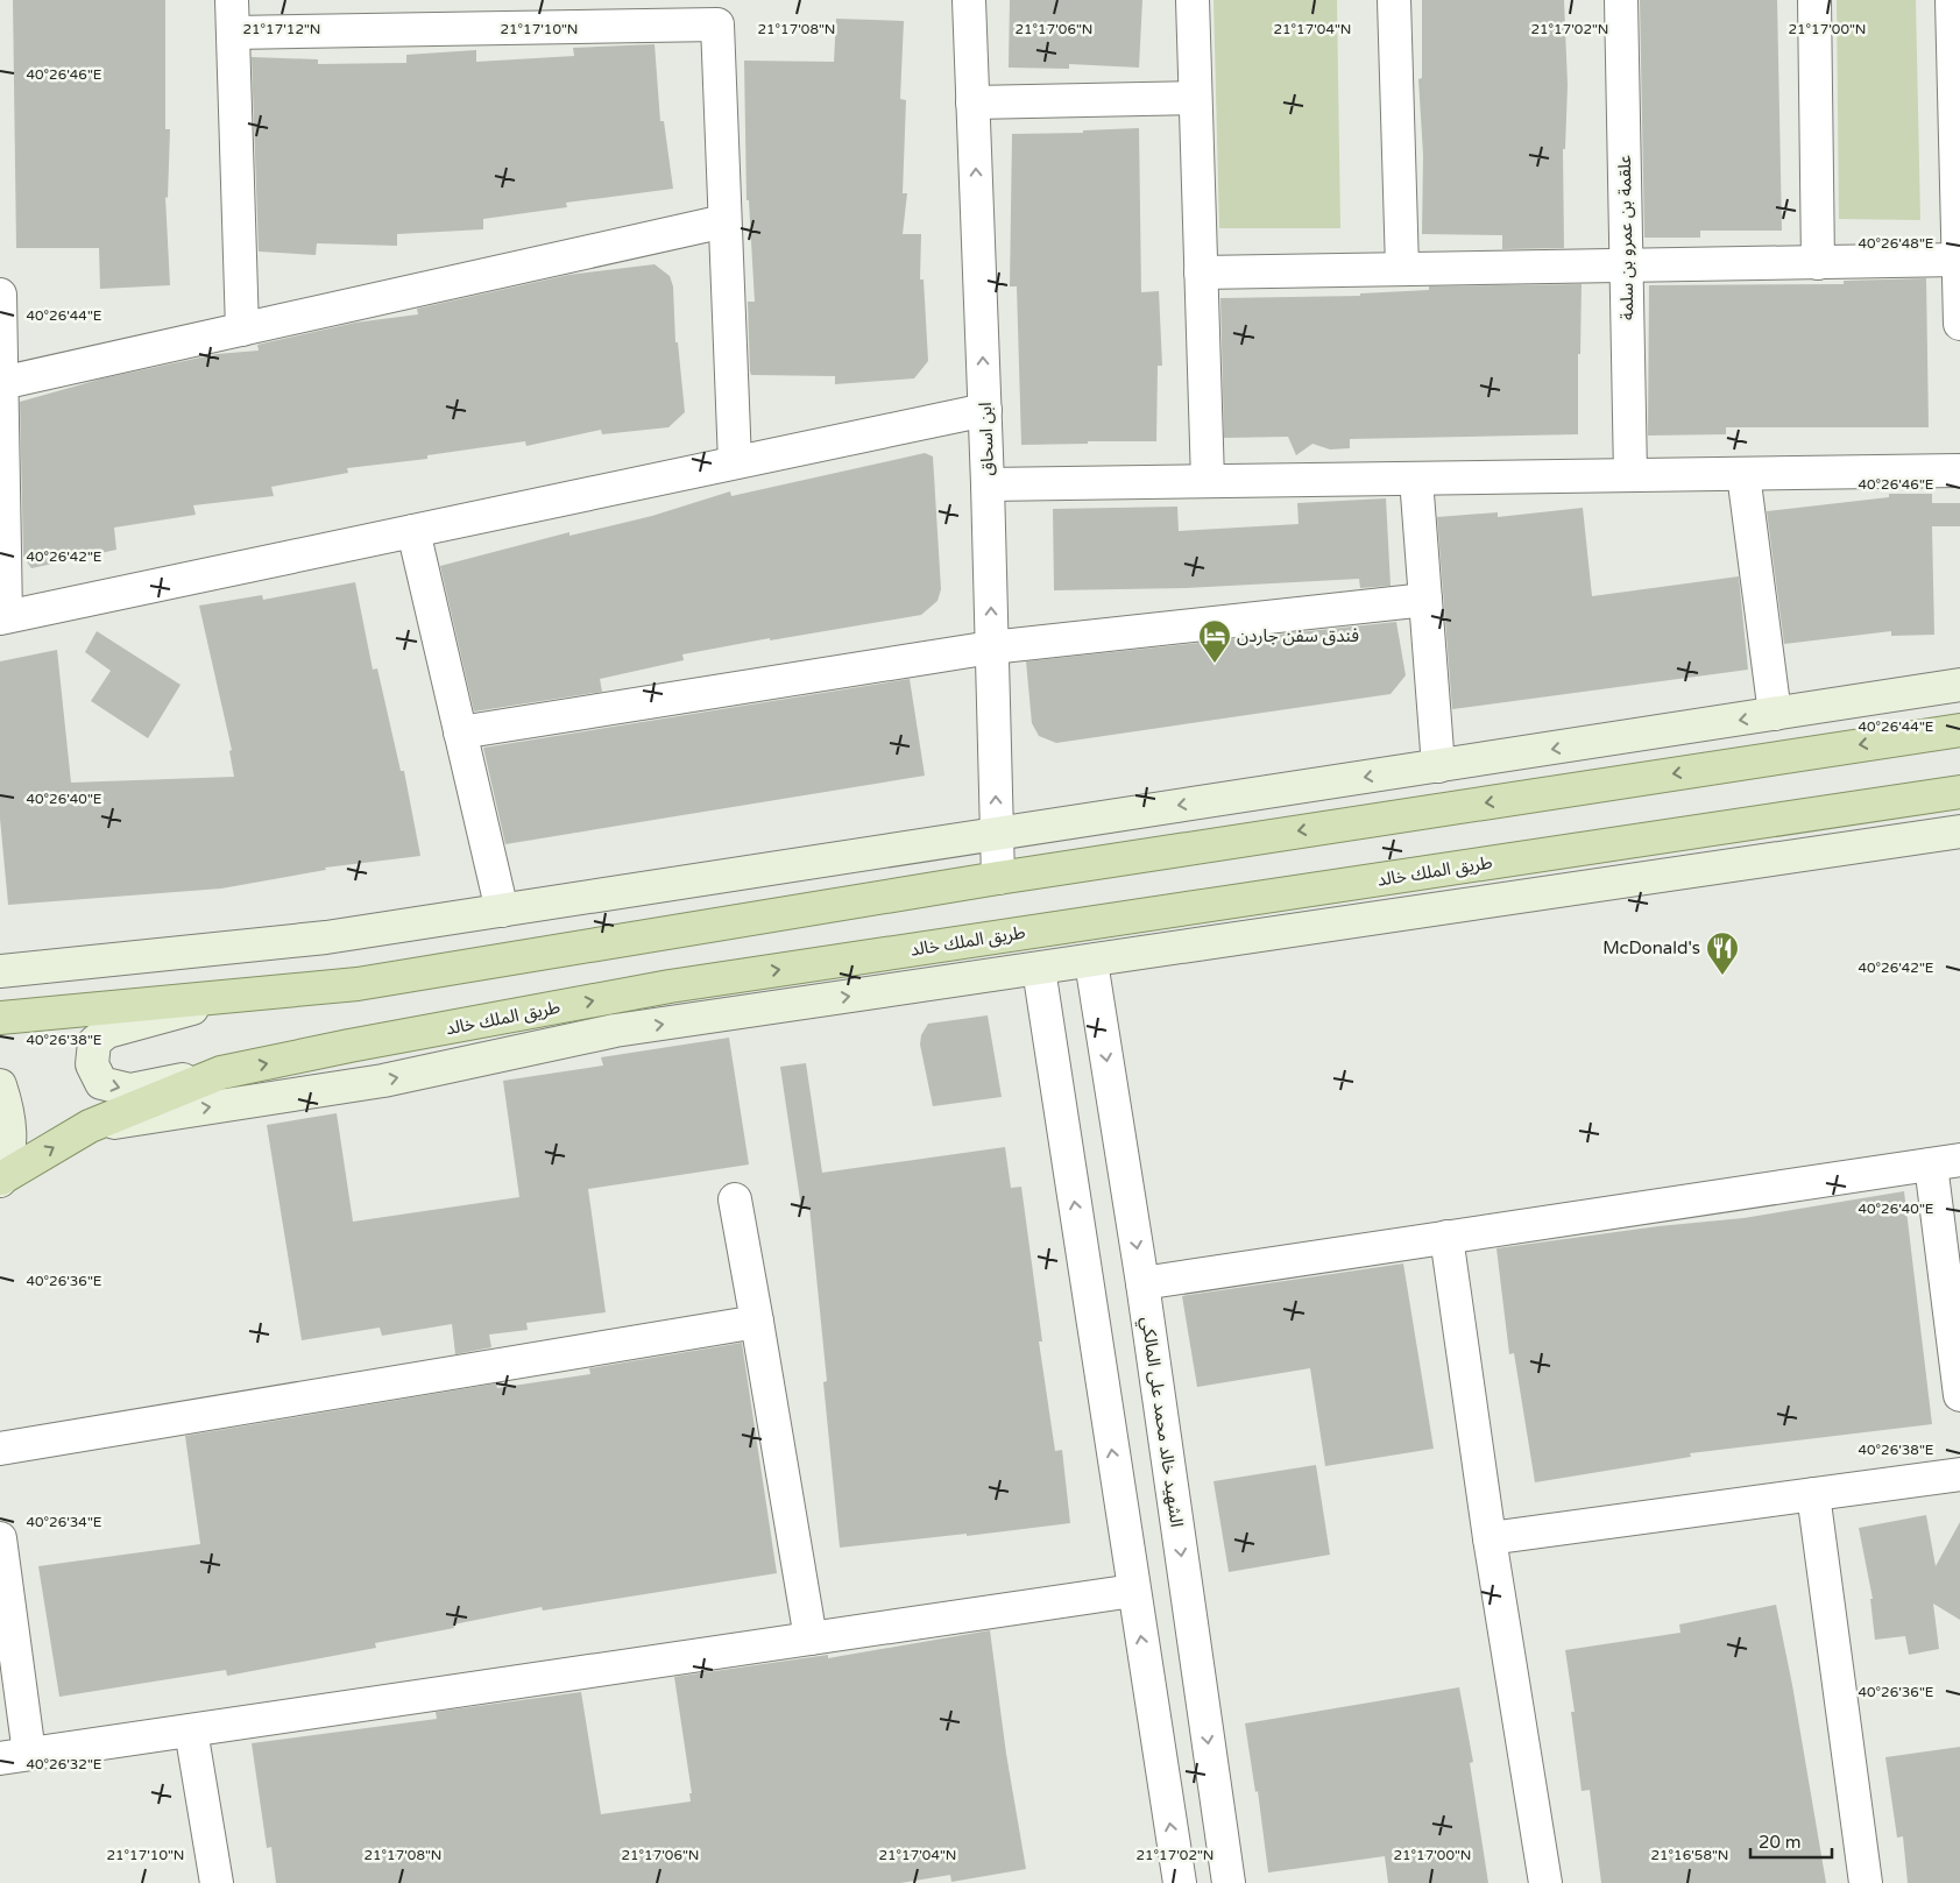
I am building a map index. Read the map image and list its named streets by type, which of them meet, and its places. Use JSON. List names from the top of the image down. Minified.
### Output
{"streets":{"main road":["طريق الملك خالد"],"street":["علقمة بن عمرو بن سلمة","ابن اسحاق","الشهيد خالد محمد على المالكي"]},"places":{"hotel":["فندق سفن جاردن"],"restaurant":["McDonald's"]},"scale_bar":"20 m","coordinates":["21°17'12\"N","21°17'10\"N","21°17'08\"N","21°17'06\"N","21°17'04\"N","21°17'02\"N","21°17'00\"N","40°26'46\"E","40°26'48\"E","40°26'44\"E","40°26'42\"E","40°26'40\"E","40°26'38\"E","40°26'36\"E","40°26'34\"E","40°26'32\"E","21°16'58\"N"]}
